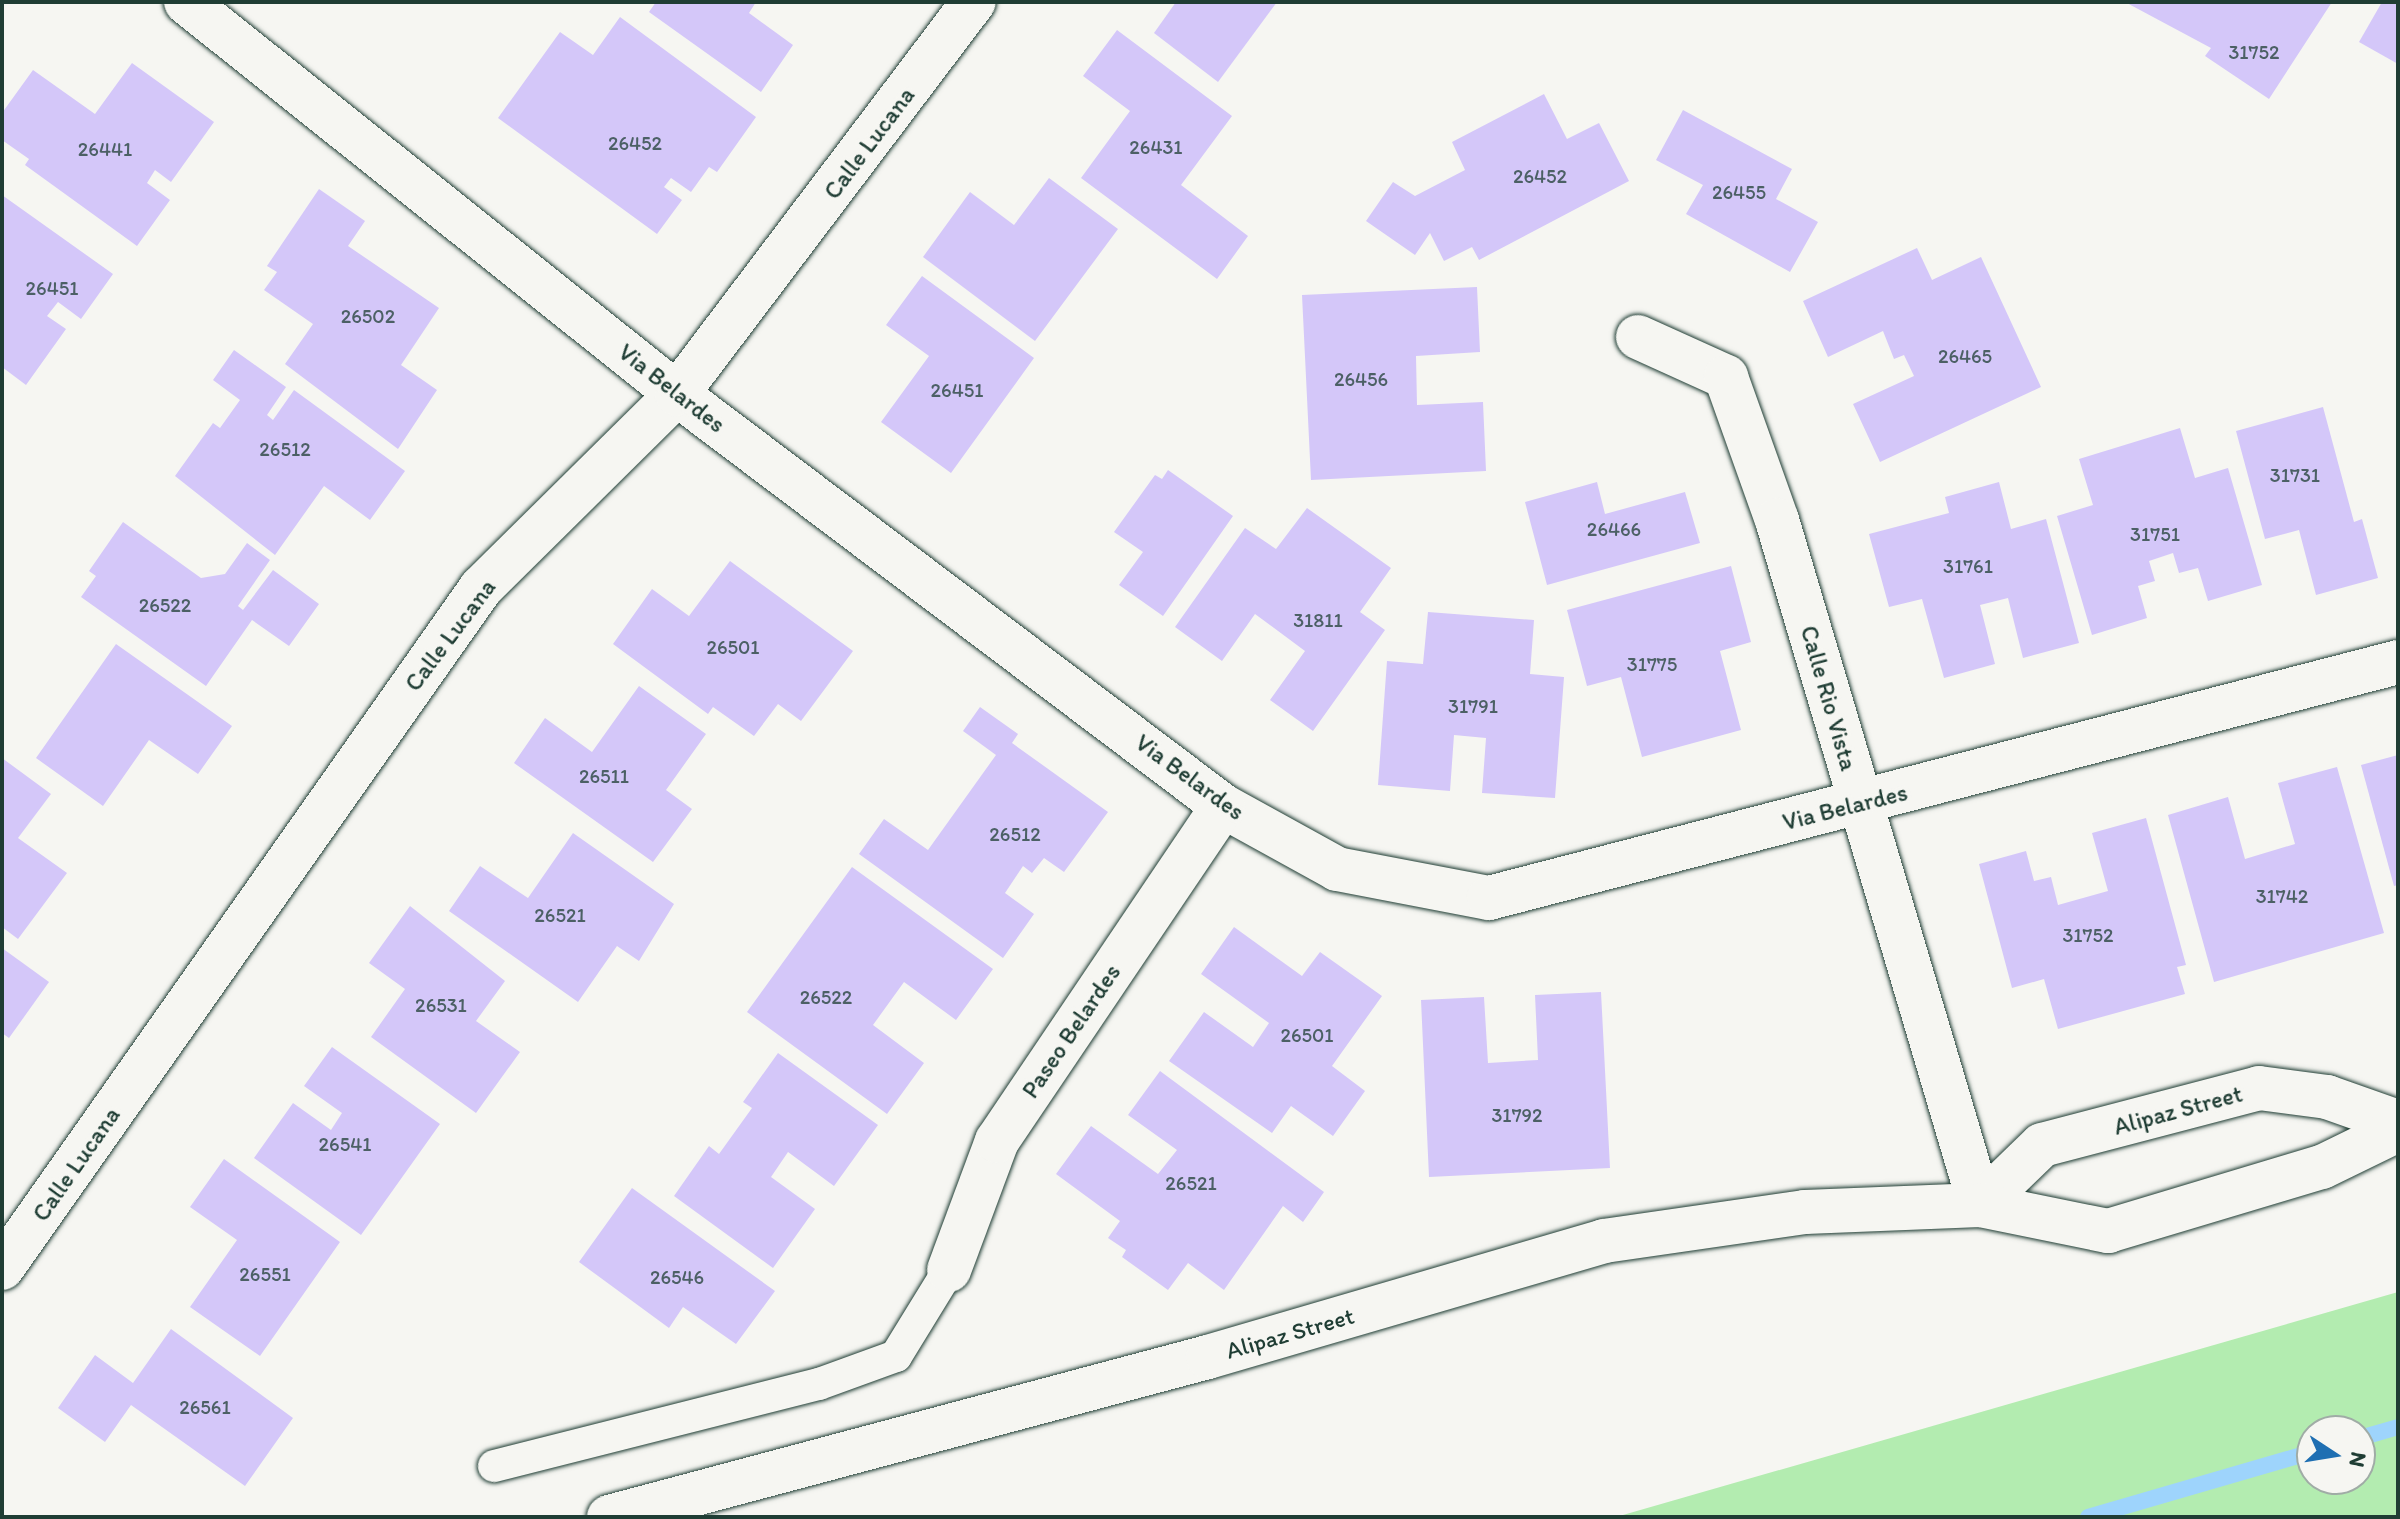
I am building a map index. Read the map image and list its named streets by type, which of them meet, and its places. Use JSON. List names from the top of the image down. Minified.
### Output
{"streets":{"street":["Calle Lucana","Via Belardes","Calle Rio Vista","Paseo Belardes","Alipaz Street"]},"crossings":[["Calle Lucana","Via Belardes"],["Via Belardes","Calle Rio Vista"],["Via Belardes","Paseo Belardes"],["Calle Rio Vista","Alipaz Street"]],"house_numbers":["31752","26452","26431","26441","26452","26455","26451","26502","26465","26456","26451","26512","31731","26466","31751","31761","26522","31811","26501","31775","31791","26511","26512","31742","26521","31752","26522","26531","26501","31792","26541","26521","26551","26546","26561"],"north":"right"}
